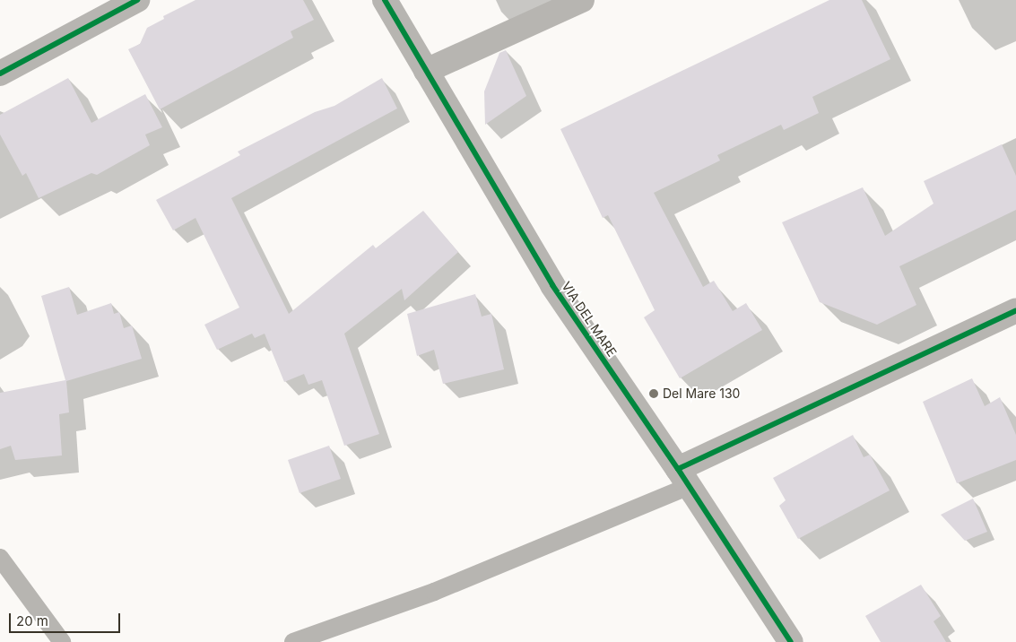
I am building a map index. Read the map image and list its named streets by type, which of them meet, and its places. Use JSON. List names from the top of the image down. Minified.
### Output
{"streets":{"street":["VIA DEL MARE"]},"places":["Del Mare 130"],"scale_bar":"20 m"}
